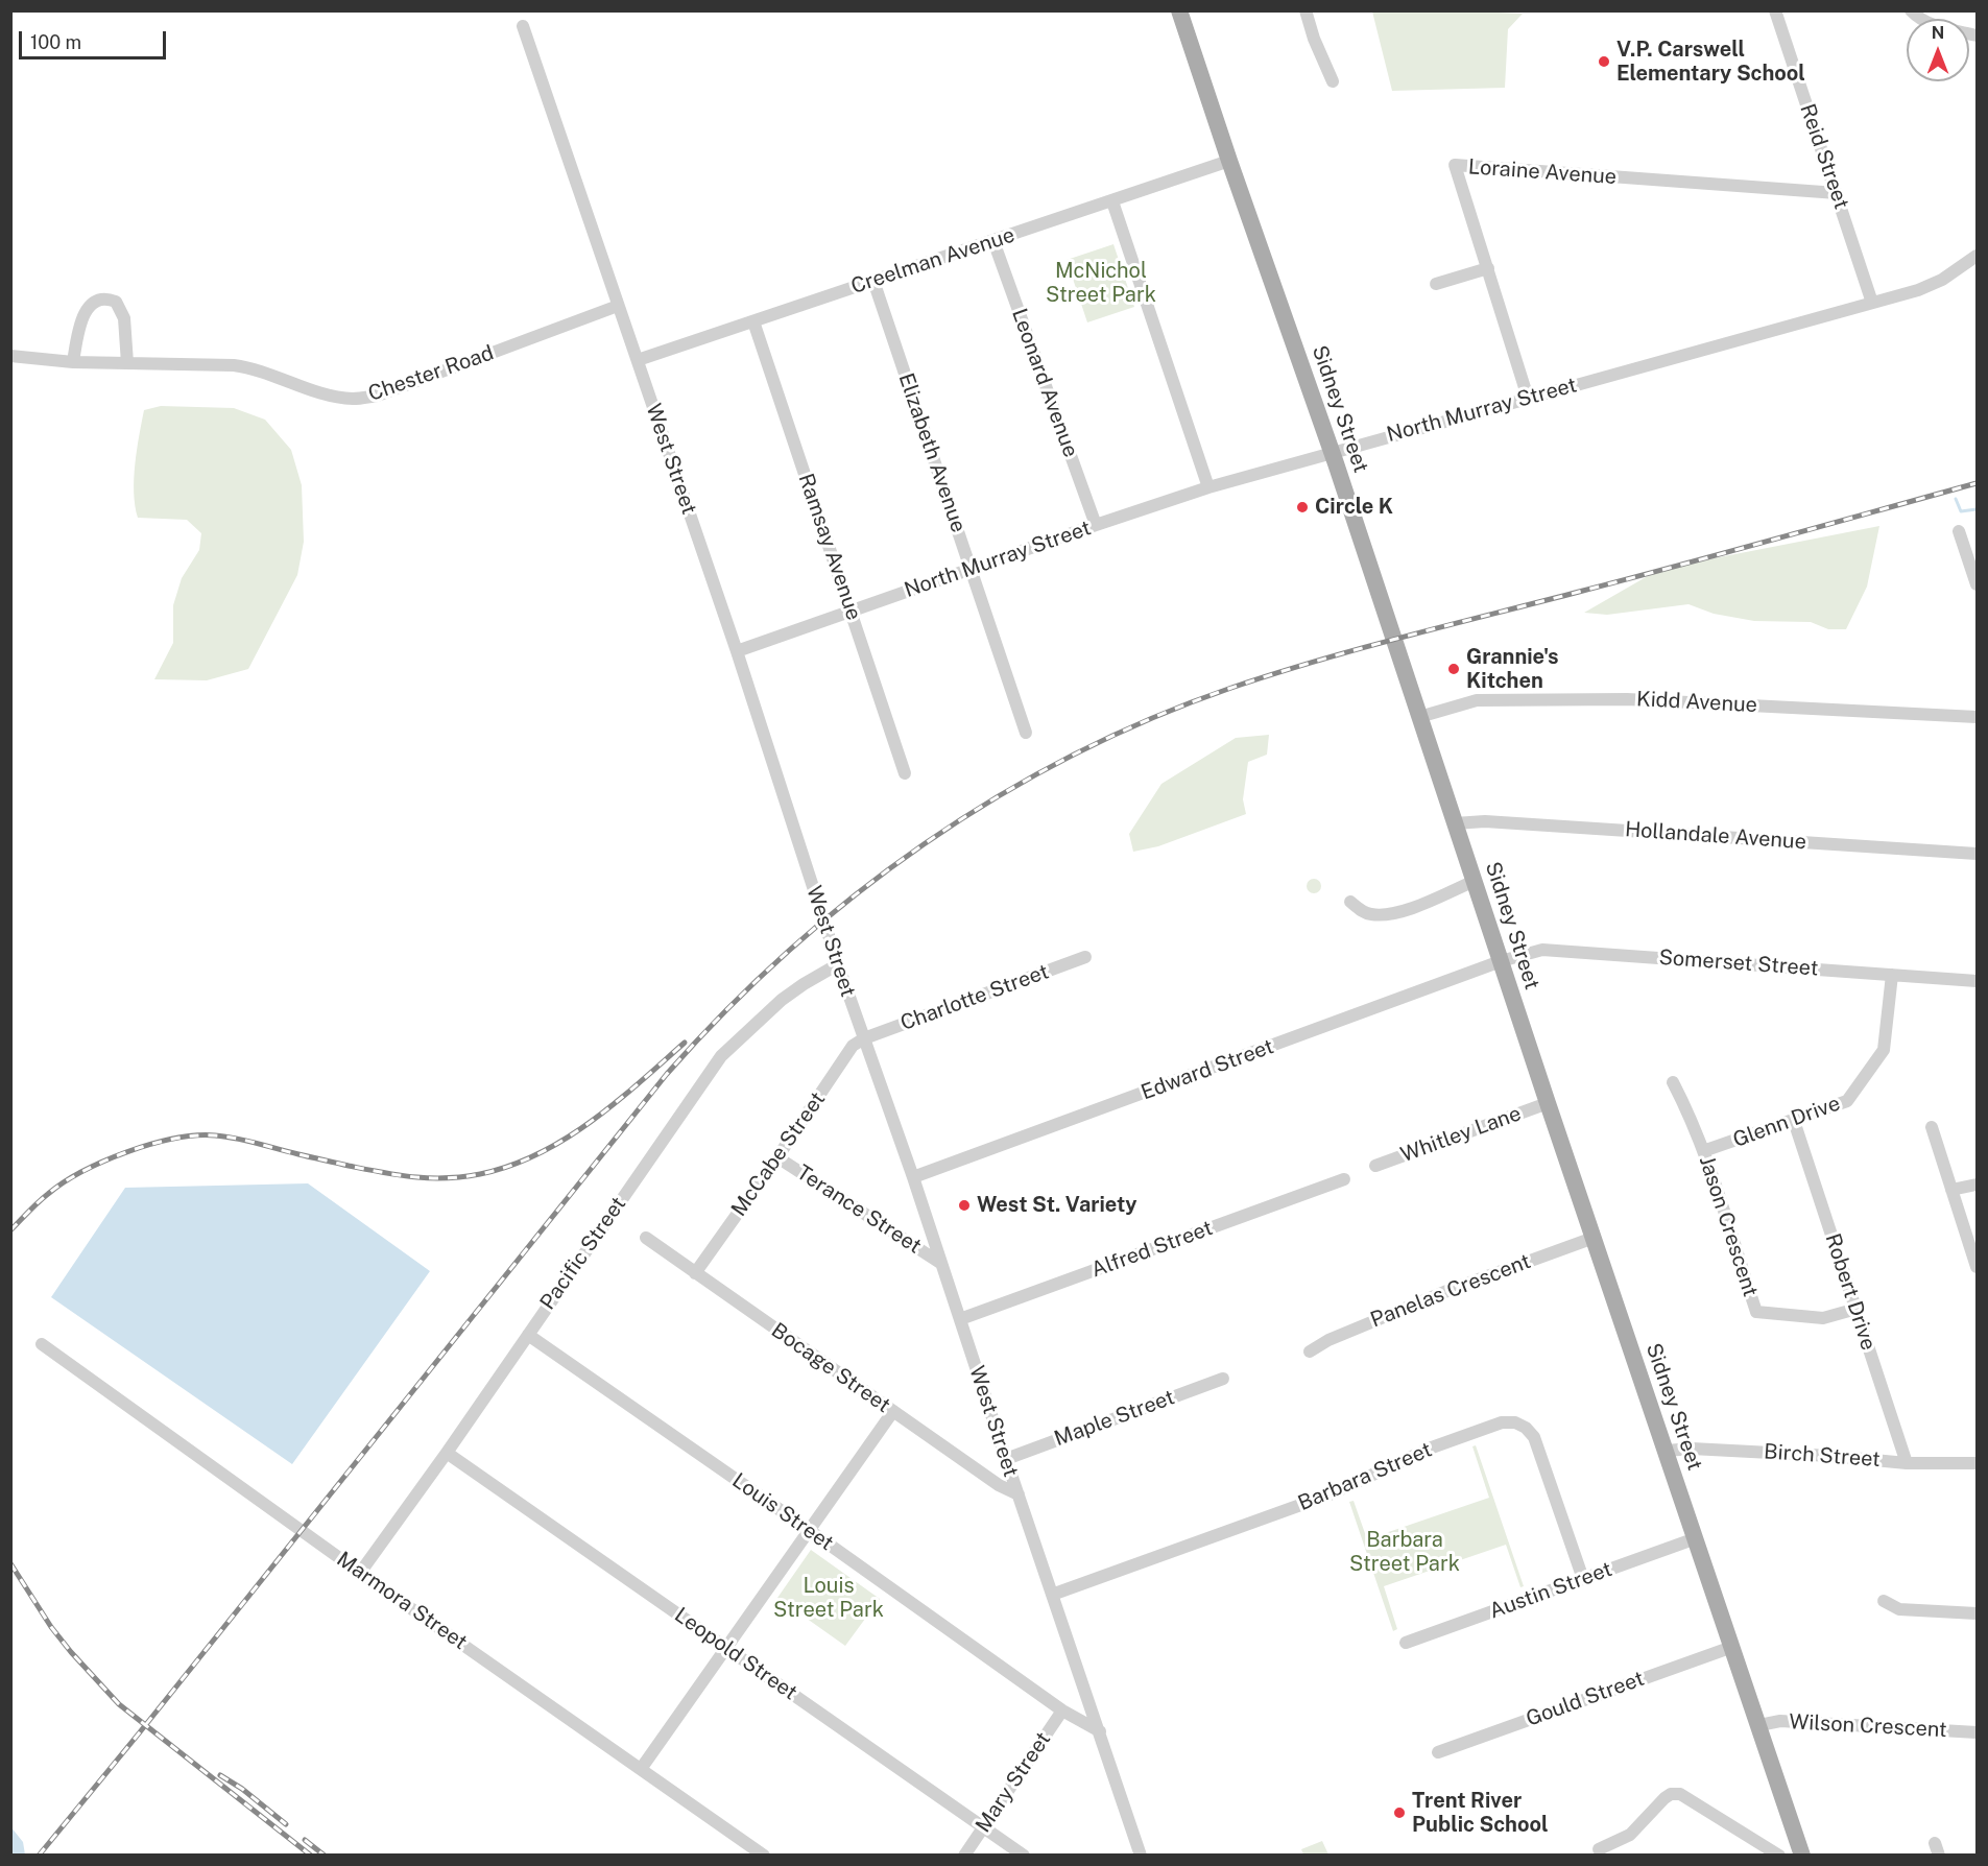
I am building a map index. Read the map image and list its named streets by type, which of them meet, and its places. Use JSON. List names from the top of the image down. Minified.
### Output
{"streets":{"main road":["Sidney Street"],"street":["Reid Street","Loraine Avenue","Creelman Avenue","Chester Road","Leonard Avenue","North Murray Street","Elizabeth Avenue","West Street","Ramsay Avenue","Kidd Avenue","Hollandale Avenue","Somerset Street","Charlotte Street","Edward Street","Glenn Drive","Whitley Lane","McCabe Street","Terance Street","Jason Crescent","Alfred Street","Pacific Street","Panelas Crescent","Robert Drive","Bocage Street","Maple Street","Birch Street","Barbara Street","Louis Street","Austin Street","Marmora Street","Leopold Street","Gould Street","Wilson Crescent","Mary Street"]},"crossings":[["Reid Street","Loraine Avenue"],["Reid Street","North Murray Street"],["Loraine Avenue","North Murray Street"],["Creelman Avenue","Leonard Avenue"],["Creelman Avenue","Sidney Street"],["Creelman Avenue","Elizabeth Avenue"],["Creelman Avenue","West Street"],["Creelman Avenue","Ramsay Avenue"],["Chester Road","West Street"],["Leonard Avenue","North Murray Street"],["Sidney Street","North Murray Street"],["Sidney Street","Kidd Avenue"],["Sidney Street","Hollandale Avenue"],["Sidney Street","Somerset Street"],["Sidney Street","Edward Street"],["Sidney Street","Whitley Lane"],["Sidney Street","Panelas Crescent"],["Sidney Street","Birch Street"],["Sidney Street","Austin Street"],["Sidney Street","Gould Street"],["Sidney Street","Wilson Crescent"],["North Murray Street","Elizabeth Avenue"],["North Murray Street","West Street"],["North Murray Street","Ramsay Avenue"],["West Street","Charlotte Street"],["West Street","Edward Street"],["West Street","McCabe Street"],["West Street","Terance Street"],["West Street","Alfred Street"],["West Street","Pacific Street"],["West Street","Bocage Street"],["West Street","Maple Street"],["West Street","Barbara Street"],["West Street","Louis Street"],["Somerset Street","Edward Street"],["Somerset Street","Glenn Drive"],["Charlotte Street","McCabe Street"],["Glenn Drive","Jason Crescent"],["Glenn Drive","Robert Drive"],["McCabe Street","Terance Street"],["McCabe Street","Bocage Street"],["Jason Crescent","Robert Drive"],["Pacific Street","Louis Street"],["Pacific Street","Marmora Street"],["Pacific Street","Leopold Street"],["Robert Drive","Birch Street"],["Barbara Street","Austin Street"],["Louis Street","Mary Street"],["Leopold Street","Mary Street"]],"parks":["McNichol Street Park","Barbara Street Park","Louis Street Park"],"places":["V.P. Carswell Elementary School","Circle K","Grannie's Kitchen","West St. Variety","Trent River Public School"],"scale_bar":"100 m","north":"top"}
